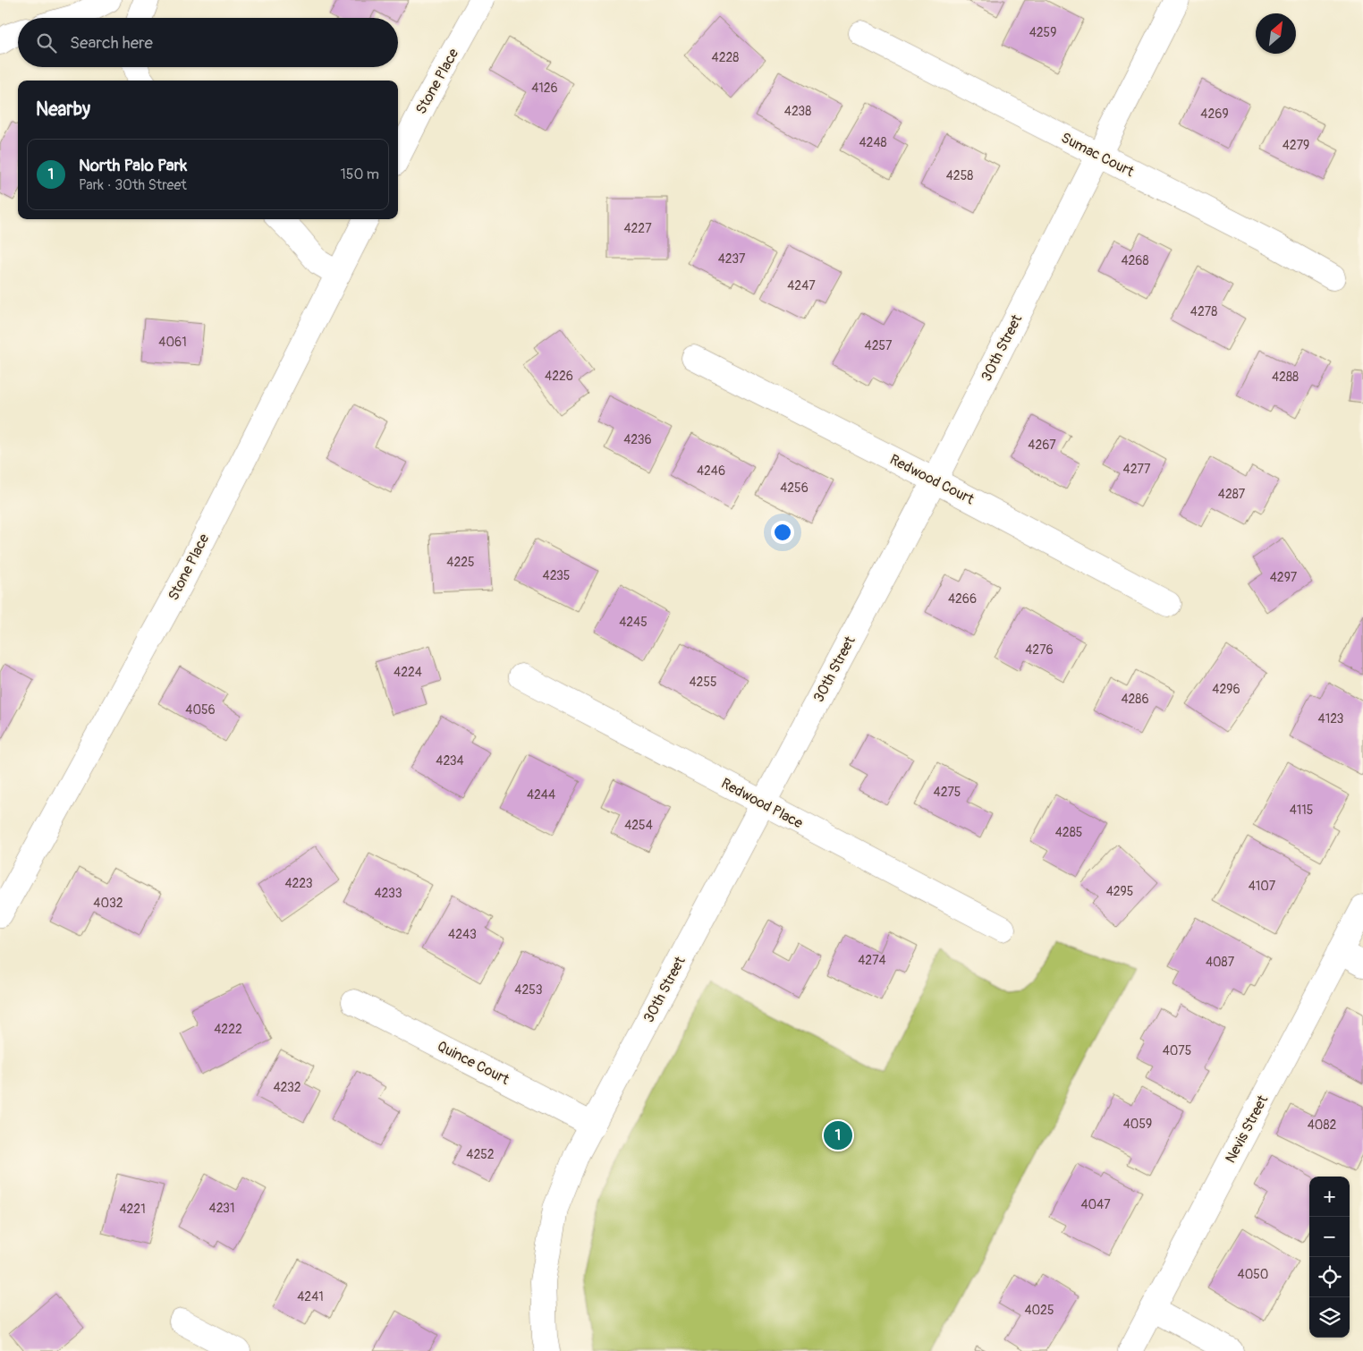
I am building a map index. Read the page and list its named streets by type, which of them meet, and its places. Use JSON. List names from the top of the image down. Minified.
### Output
{"streets":{"street":["Stone Place","Sumac Court","30th Street","Redwood Court","Redwood Place","Quince Court","Nevis Street"]},"crossings":[["Sumac Court","30th Street"],["30th Street","Redwood Court"],["30th Street","Redwood Place"],["30th Street","Quince Court"]],"house_numbers":["4259","4228","4126","4238","4269","4248","4279","4258","4227","4237","4268","4247","4278","4061","4257","4226","4288","4236","4267","4277","4246","4256","4287","4225","4235","4297","4266","4245","4276","4224","4255","4296","4286","4056","4123","4234","4275","4244","4115","4254","4285","4223","4107","4295","4233","4032","4243","4274","4087","4253","4222","4075","4232","4059","4082","4252","4047","4231","4221","4050","4241","4025"],"north":"top right","page":{"search":"Search here","heading":"Nearby","list":[{"mark":"1","name":"North Palo Park","note":"Park · 30th Street","value":"150 m"}],"pins":"1","map_buttons":["+","−"]}}
